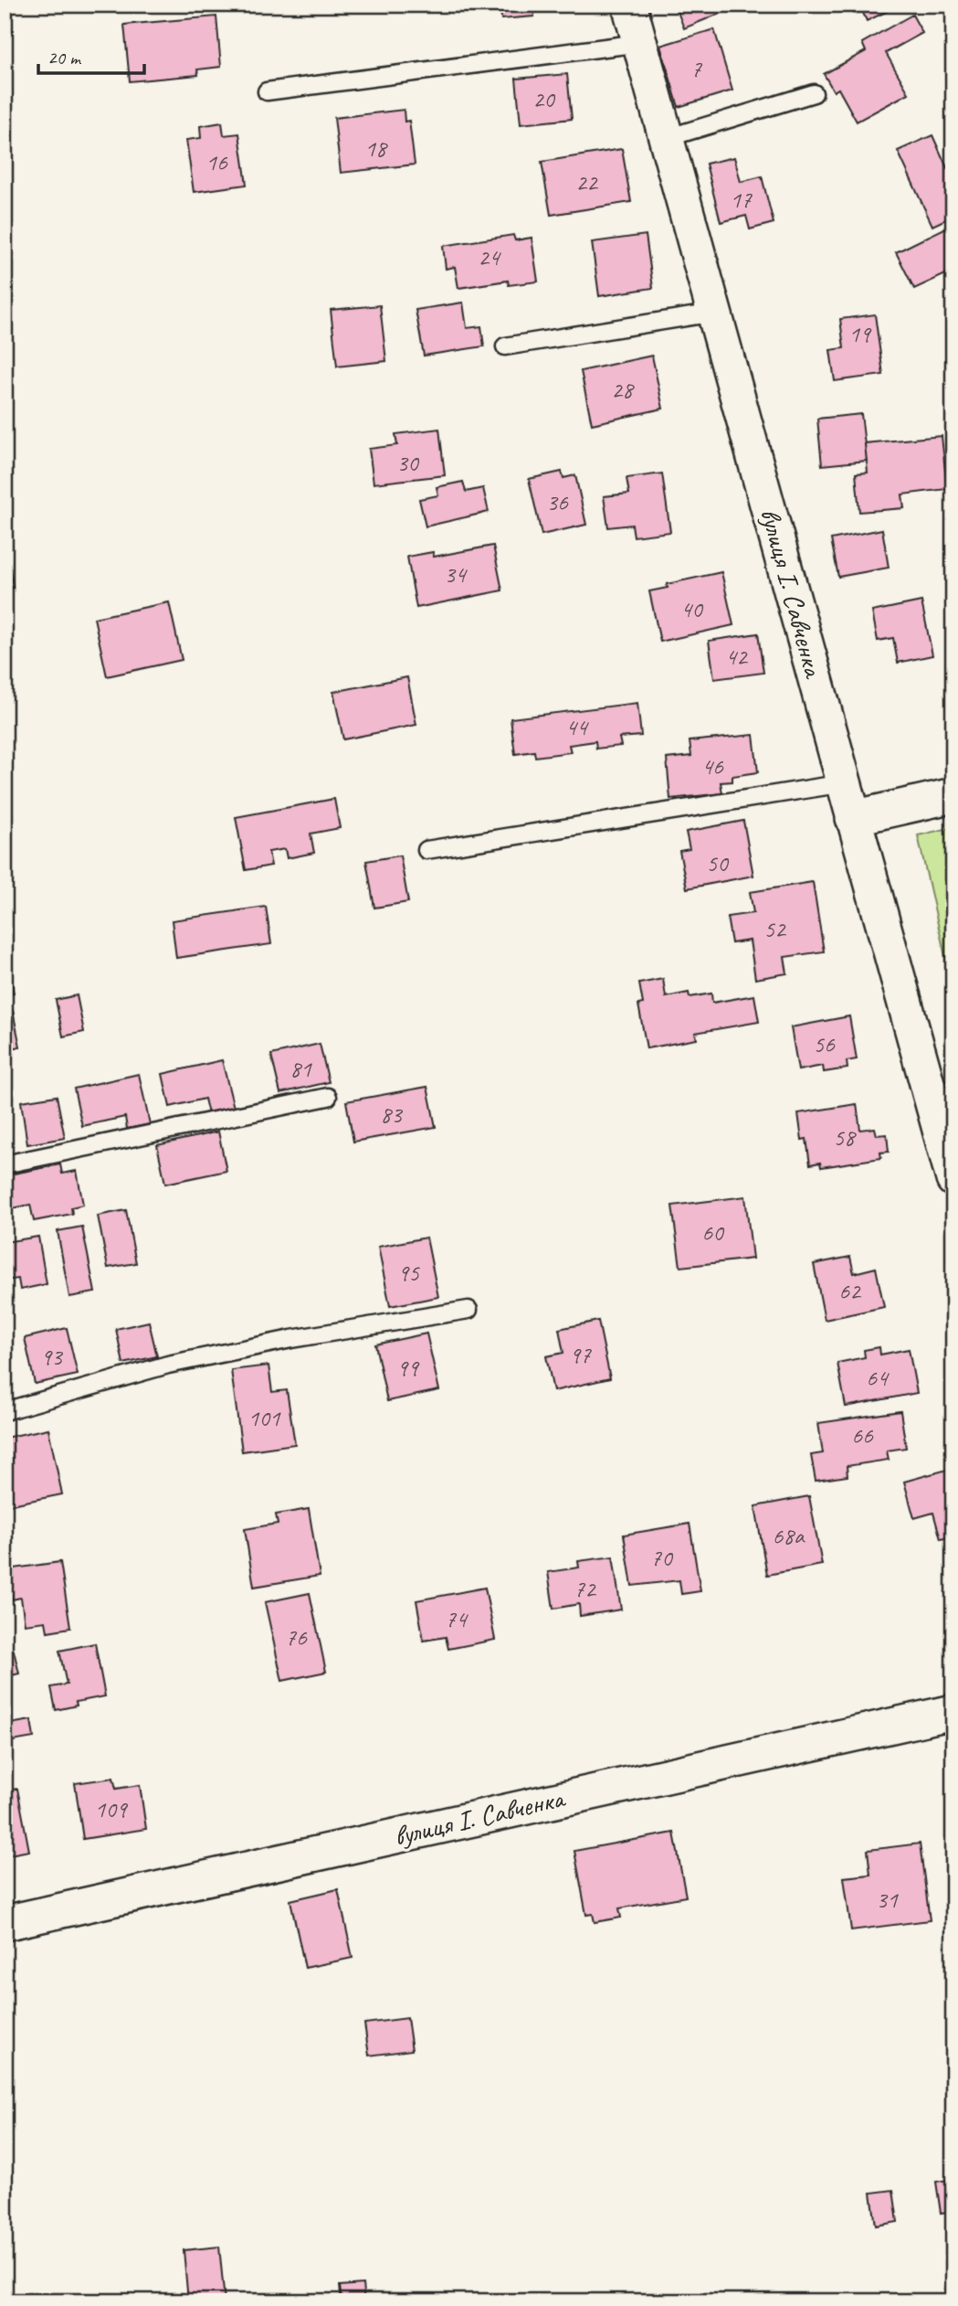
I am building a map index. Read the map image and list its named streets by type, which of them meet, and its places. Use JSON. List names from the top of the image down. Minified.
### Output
{"streets":{"street":["вулиця І. Савченка"]},"house_numbers":["7","20","18","16","22","17","24","19","28","30","36","34","40","42","44","46","50","52","56","81","83","58","60","95","62","97","93","99","64","101","66","68а","70","72","74","76","109","31"],"scale_bar":"20 m"}
